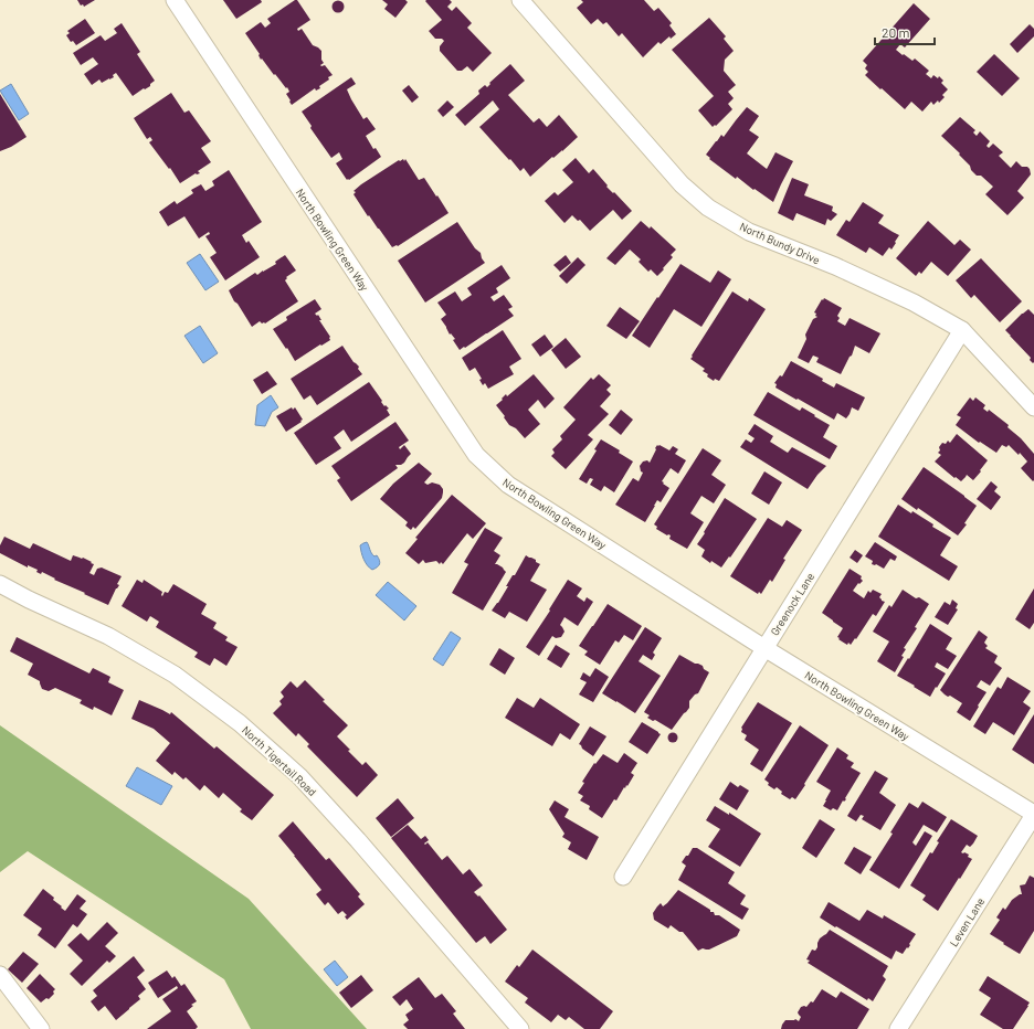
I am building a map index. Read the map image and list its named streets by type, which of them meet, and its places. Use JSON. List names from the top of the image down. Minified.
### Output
{"streets":{"street":["North Bowling Green Way","North Bundy Drive","Greenock Lane","North Tigertail Road","Leven Lane"]},"crossings":[["North Bowling Green Way","Greenock Lane"],["North Bowling Green Way","Leven Lane"],["North Bundy Drive","Greenock Lane"]],"scale_bar":"20 m"}
